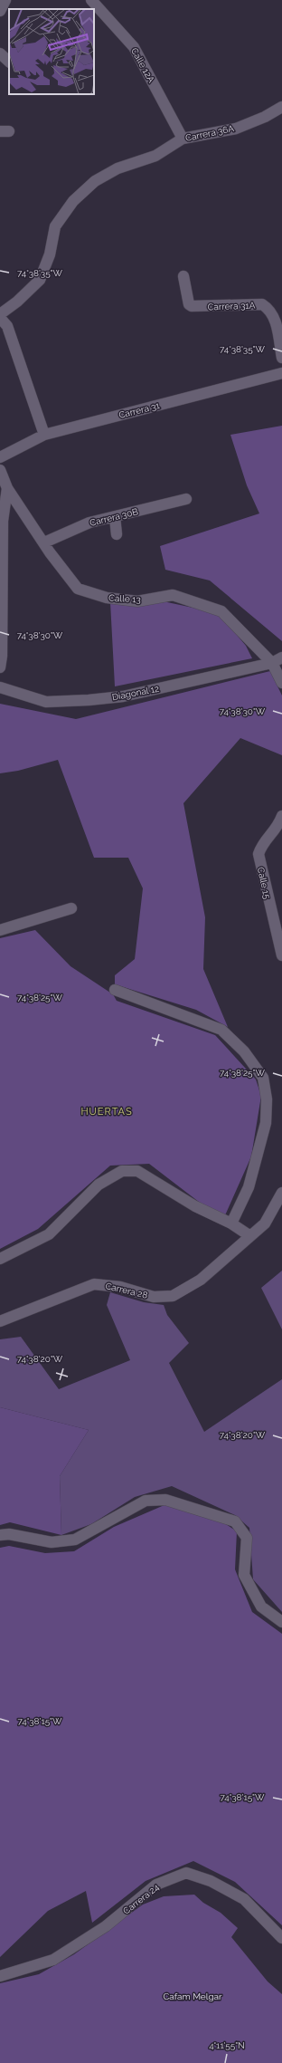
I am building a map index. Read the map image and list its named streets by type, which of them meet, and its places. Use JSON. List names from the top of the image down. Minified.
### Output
{"streets":{"street":["Calle 12A","Carrera 36A","Carrera 31A","Carrera 31","Carrera 30B","Calle 13","Diagonal 12","Calle 15","Carrera 28","Carrera 24"]},"crossings":[["Calle 12A","Carrera 36A"],["Carrera 30B","Calle 13"],["Calle 13","Diagonal 12"]],"districts":["HUERTAS"],"parks":["Cafam Melgar"],"coordinates":["74°38'35\"W","74°38'30\"W","74°38'25\"W","74°38'20\"W","74°38'15\"W","4°11'55\"N"]}
